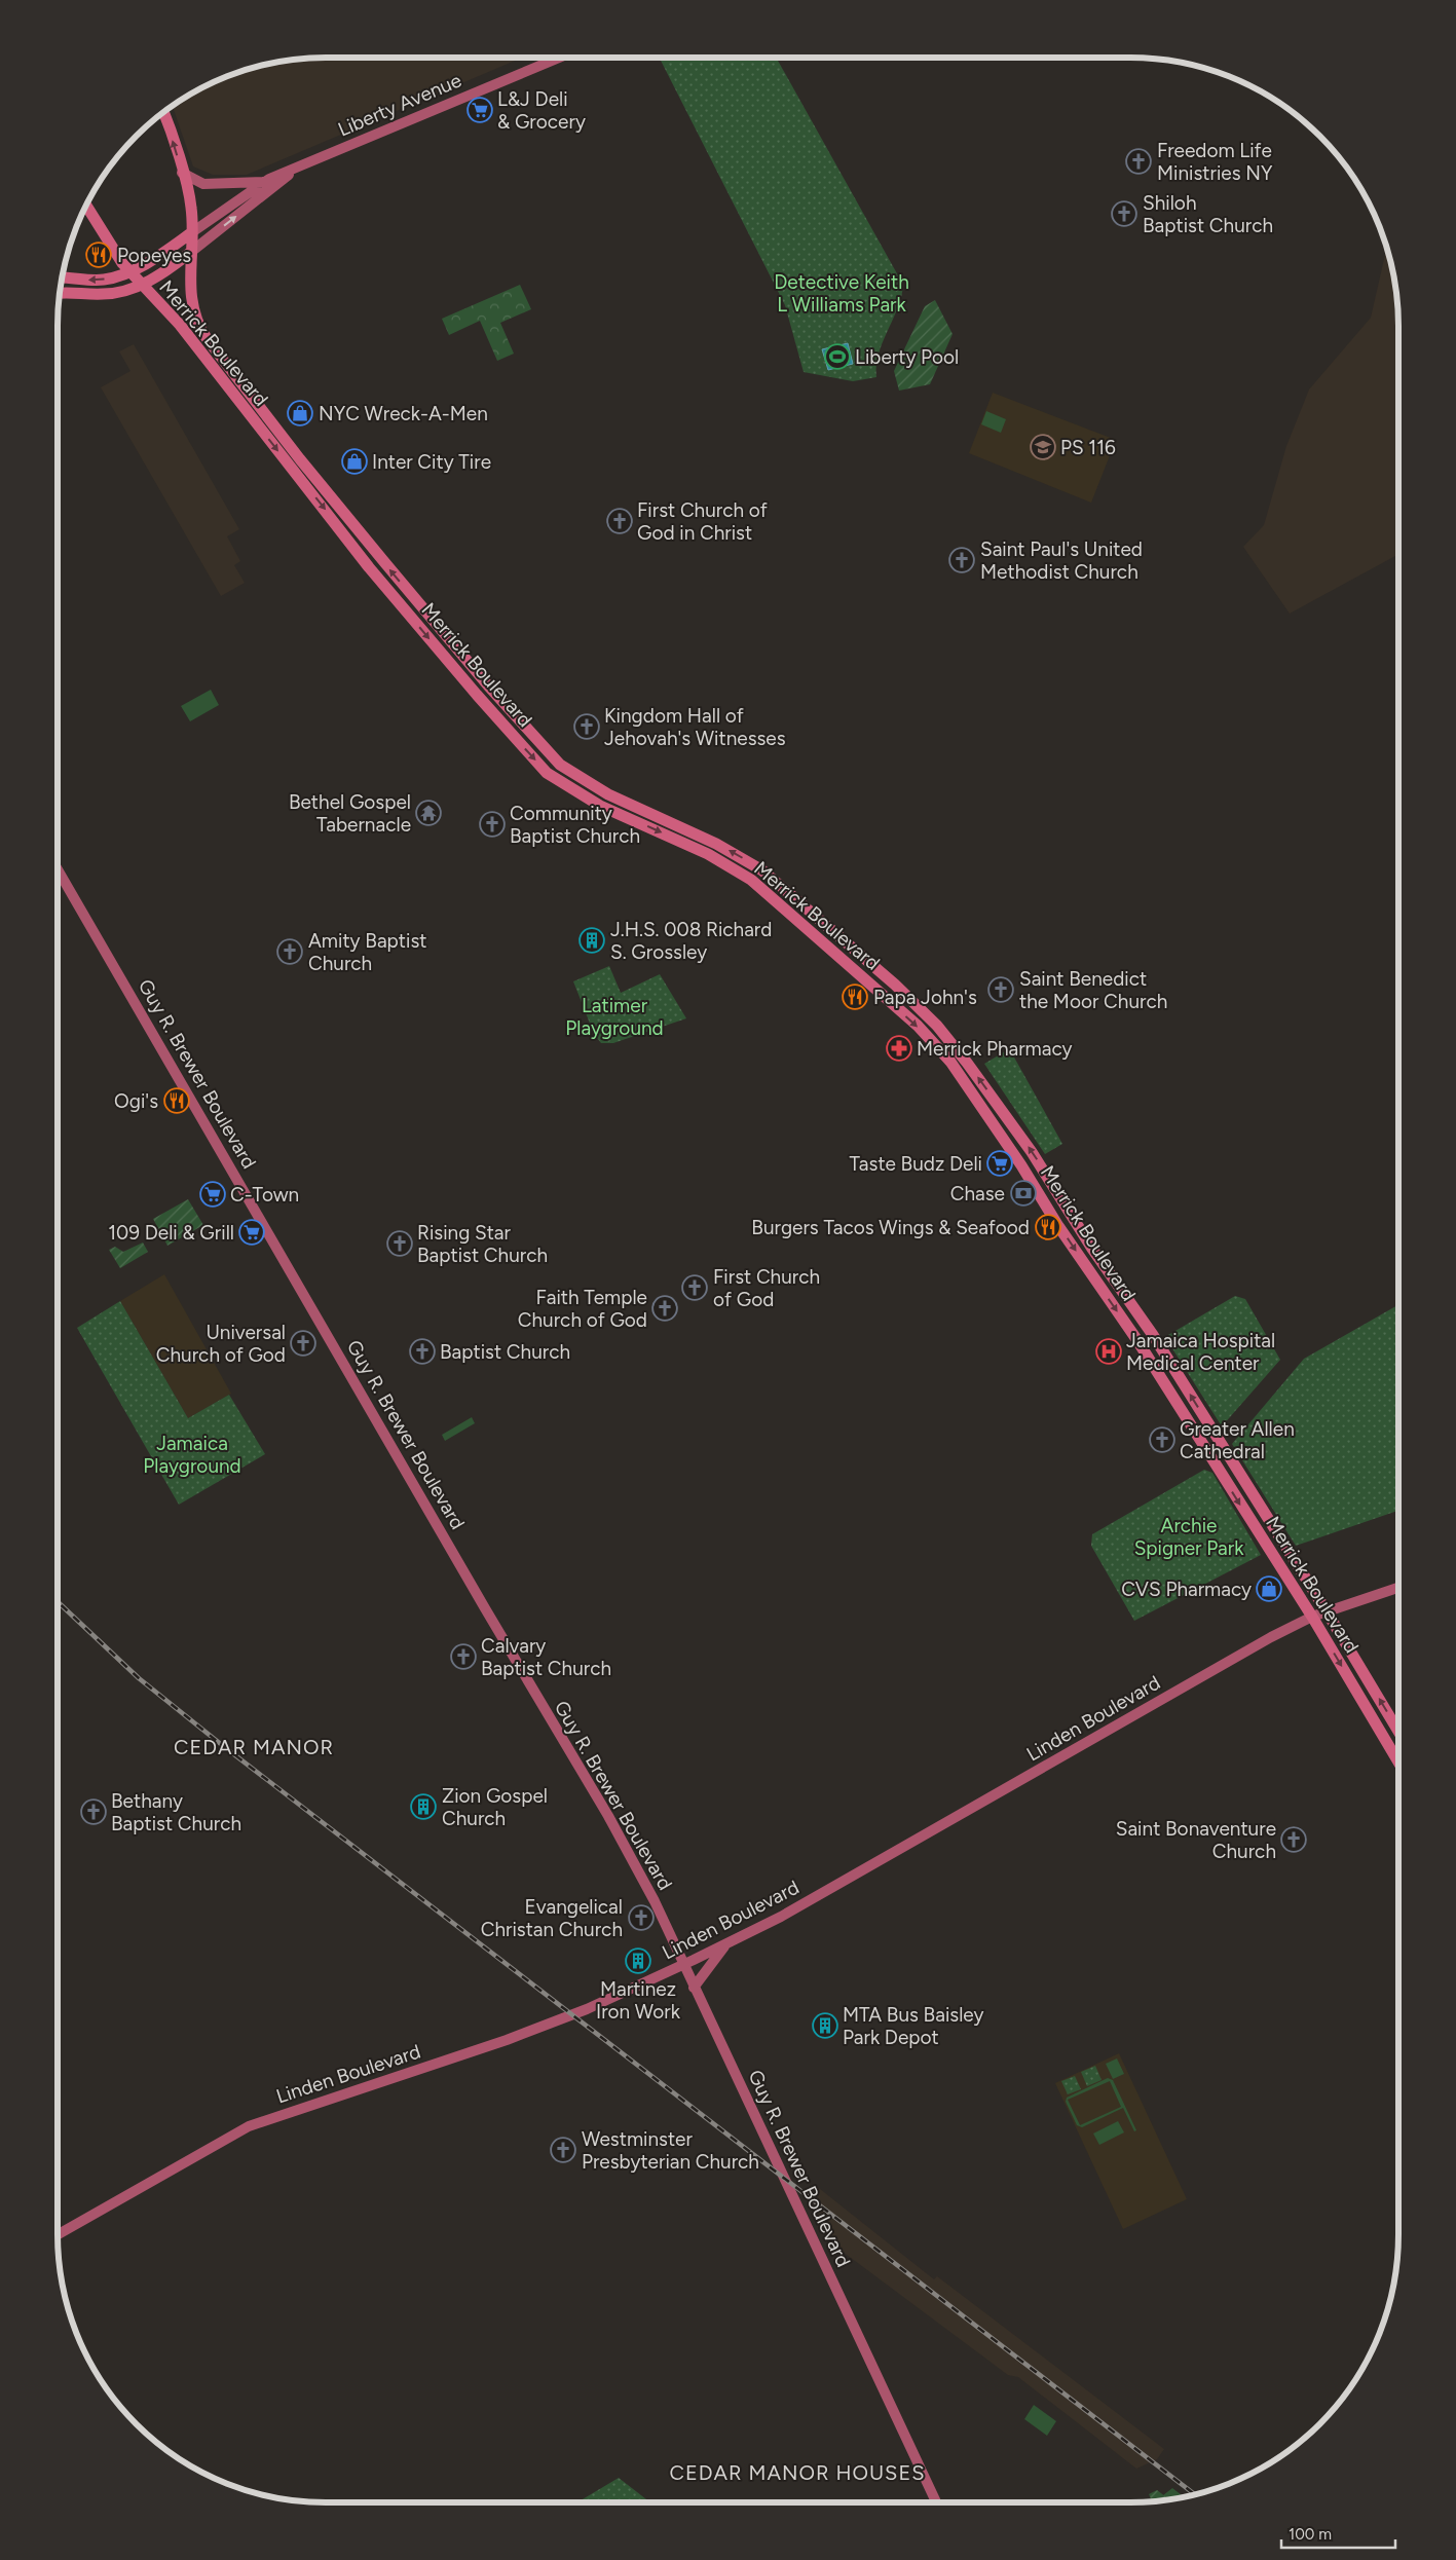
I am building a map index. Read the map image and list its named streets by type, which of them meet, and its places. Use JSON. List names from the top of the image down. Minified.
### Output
{"streets":{"main road":["Liberty Avenue","Merrick Boulevard","Guy R. Brewer Boulevard","Linden Boulevard"]},"crossings":[["Liberty Avenue","Merrick Boulevard"],["Merrick Boulevard","Linden Boulevard"],["Guy R. Brewer Boulevard","Linden Boulevard"]],"districts":["CEDAR MANOR","CEDAR MANOR HOUSES"],"parks":["Detective Keith L Williams Park","Latimer Playground","Jamaica Playground","Archie Spigner Park"],"places":{"supermarket":["L&J Deli & Grocery","Taste Budz Deli","C-Town","109 Deli & Grill"],"church":["Freedom Life Ministries NY","Shiloh Baptist Church","First Church of God in Christ","Saint Paul's United Methodist Church","Kingdom Hall of Jehovah's Witnesses","Community Baptist Church","Amity Baptist Church","Saint Benedict the Moor Church","Rising Star Baptist Church","First Church of God","Faith Temple Church of God","Universal Church of God","Baptist Church","Greater Allen Cathedral","Calvary Baptist Church","Bethany Baptist Church","Saint Bonaventure Church","Evangelical Christan Church","Westminster Presbyterian Church"],"restaurant":["Popeyes","Papa John's","Ogi's","Burgers Tacos Wings & Seafood"],"sports":["Liberty Pool"],"shop":["NYC Wreck-A-Men","Inter City Tire","CVS Pharmacy"],"school or university":["PS 116"],"temple":["Bethel Gospel Tabernacle"],"building":["J.H.S. 008 Richard S. Grossley","Zion Gospel Church","Martinez Iron Work","MTA Bus Baisley Park Depot"],"pharmacy":["Merrick Pharmacy"],"bank":["Chase"],"hospital":["Jamaica Hospital Medical Center"]},"scale_bar":"100 m"}
